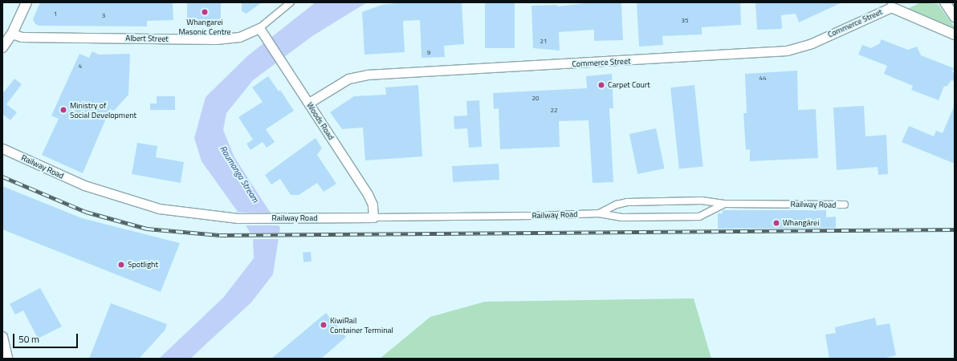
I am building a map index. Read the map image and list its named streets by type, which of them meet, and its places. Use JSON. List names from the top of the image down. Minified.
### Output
{"streets":{"main road":["Commerce Street"],"street":["Albert Street","Woods Road","Railway Road"]},"crossings":[["Commerce Street","Woods Road"],["Albert Street","Woods Road"],["Woods Road","Railway Road"]],"water":["Raumanga Stream"],"places":["Whangarei Masonic Centre","Carpet Court","Ministry of Social Development","Whangārei","Spotlight","KiwiRail Container Terminal"],"house_numbers":["1","3","35","21","9","4","44","20","22"],"scale_bar":"50 m"}
